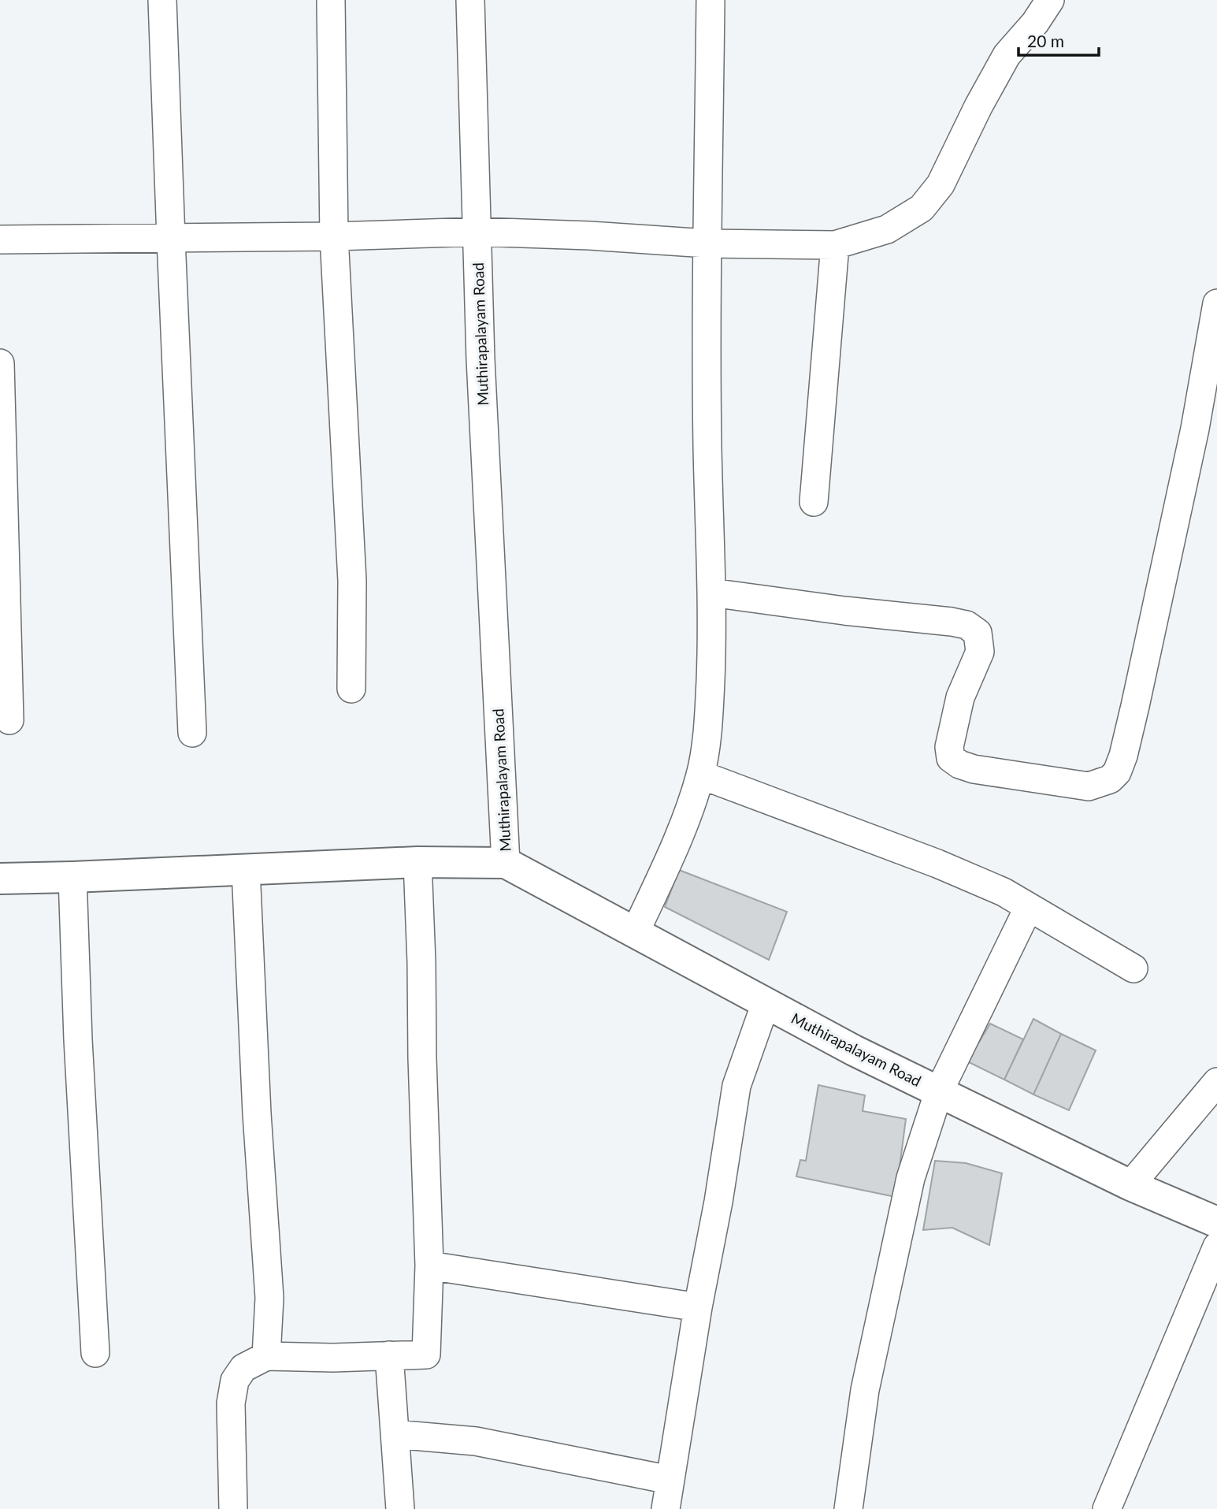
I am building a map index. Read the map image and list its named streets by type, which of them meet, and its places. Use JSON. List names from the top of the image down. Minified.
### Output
{"streets":{"street":["Muthirapalayam Road"]},"scale_bar":"20 m"}
